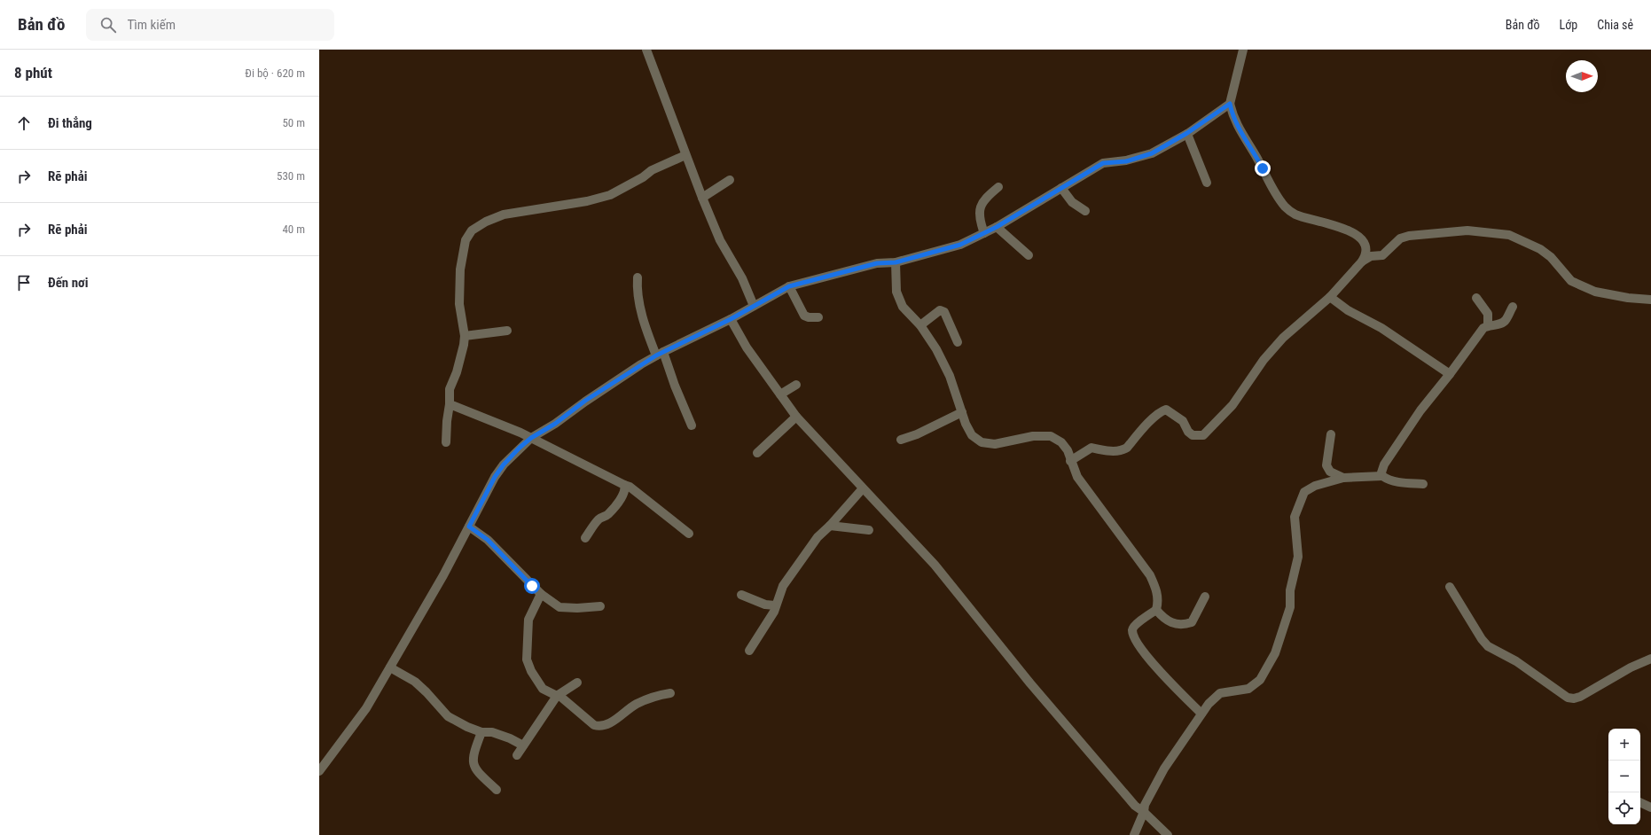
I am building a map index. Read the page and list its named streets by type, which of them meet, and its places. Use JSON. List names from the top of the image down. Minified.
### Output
{"north":"right","page":{"header":"Bản đồ","search":"Tìm kiếm","nav":["Bản đồ","Lớp","Chia sẻ"],"heading":["8 phút","Đi bộ · 620 m"],"list":[["Đi thẳng","50 m"],["Rẽ phải","530 m"],["Rẽ phải","40 m"],"Đến nơi"],"map_buttons":["+","−"]}}
